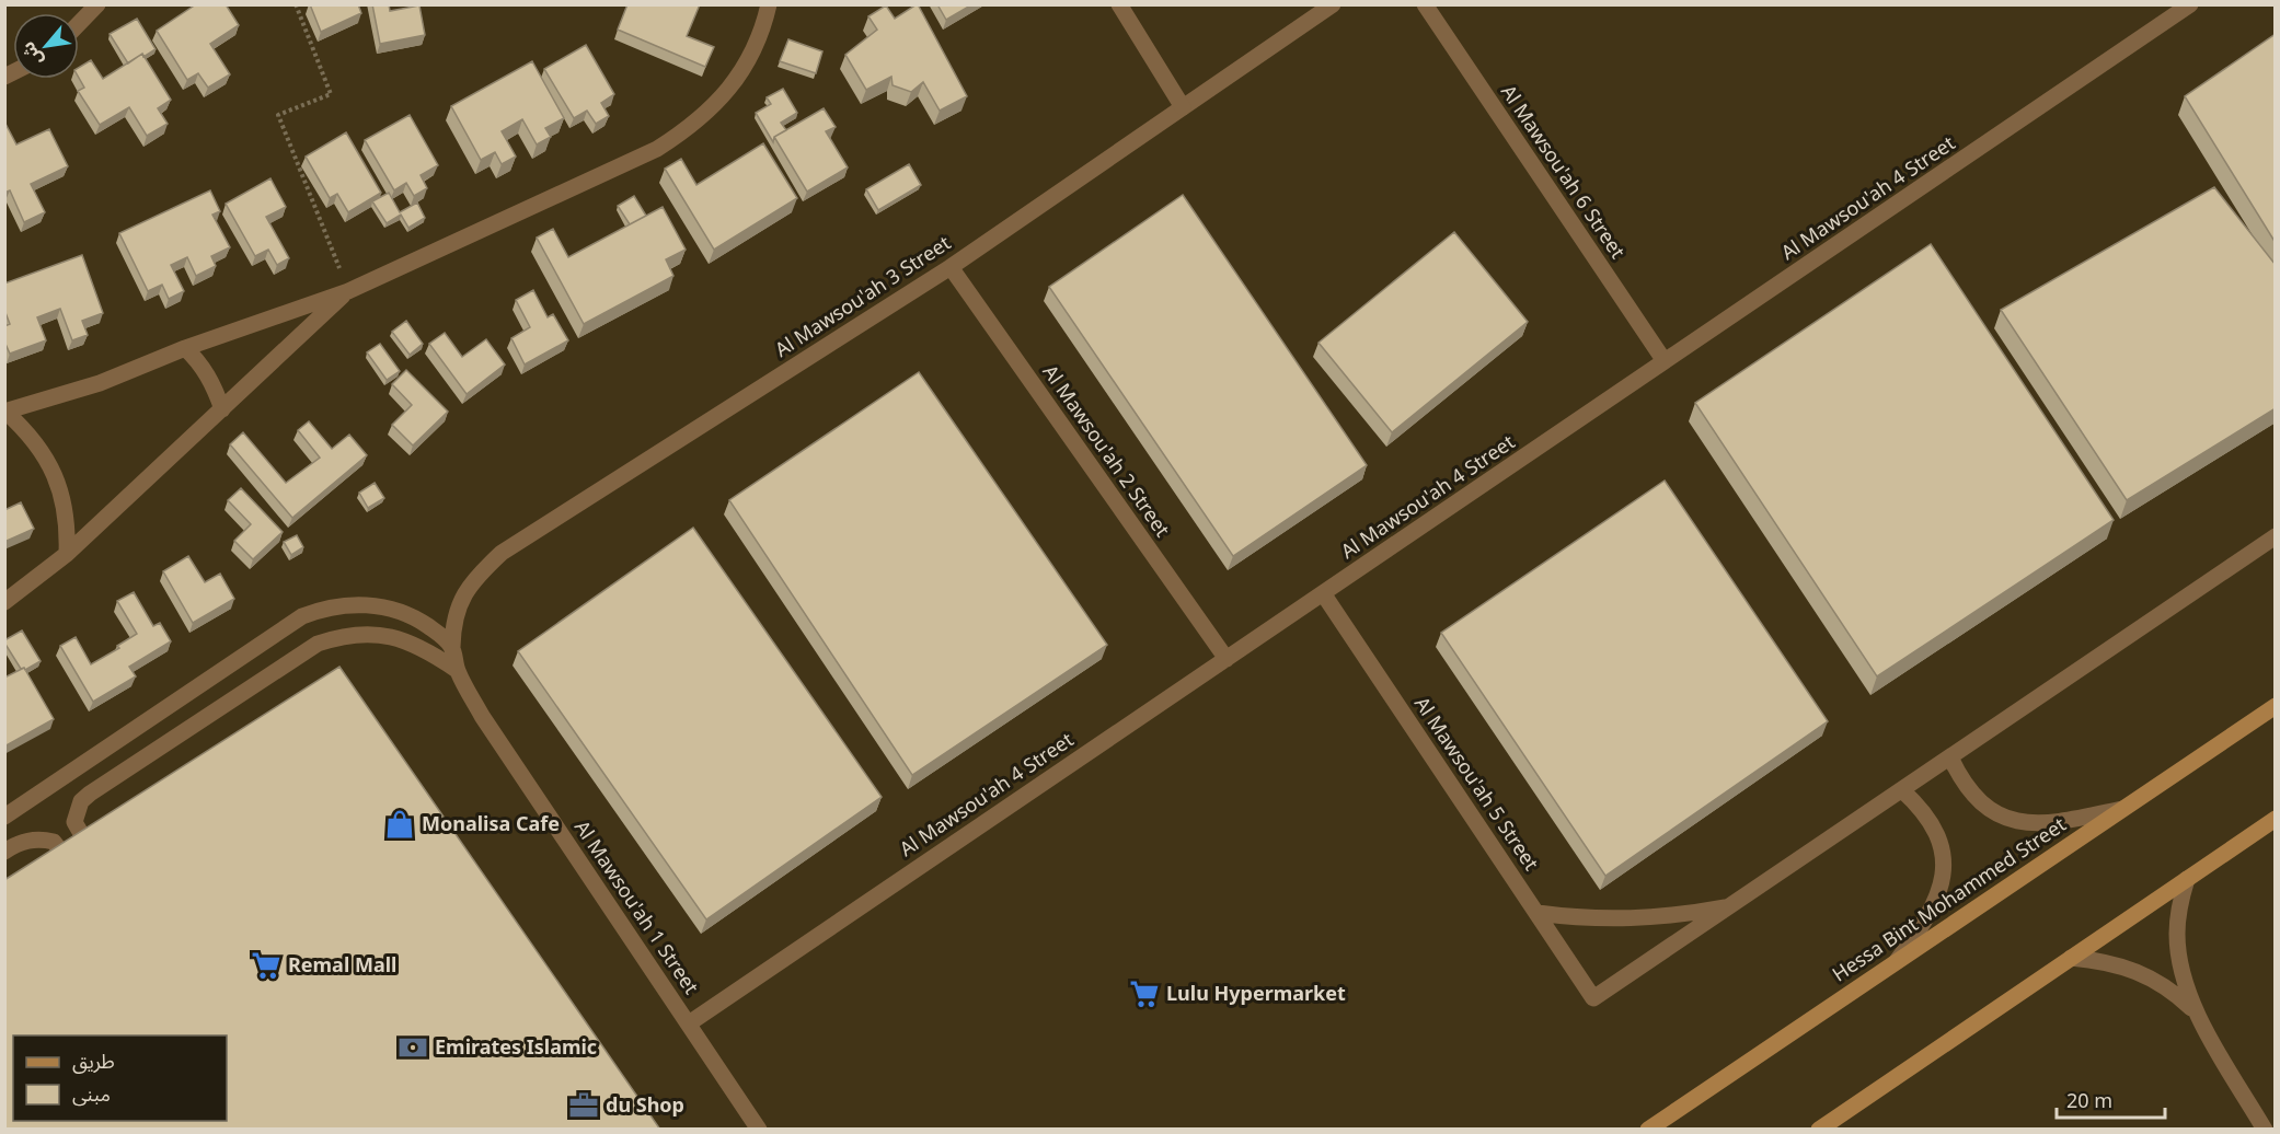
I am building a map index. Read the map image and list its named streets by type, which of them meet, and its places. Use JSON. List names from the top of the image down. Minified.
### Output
{"streets":{"main road":["Hessa Bint Mohammed Street"],"street":["Al Mawsou'ah 6 Street","Al Mawsou'ah 4 Street","Al Mawsou'ah 3 Street","Al Mawsou'ah 2 Street","Al Mawsou'ah 5 Street","Al Mawsou'ah 1 Street"]},"crossings":[["Al Mawsou'ah 6 Street","Al Mawsou'ah 4 Street"],["Al Mawsou'ah 4 Street","Al Mawsou'ah 2 Street"],["Al Mawsou'ah 4 Street","Al Mawsou'ah 5 Street"],["Al Mawsou'ah 4 Street","Al Mawsou'ah 1 Street"],["Al Mawsou'ah 3 Street","Al Mawsou'ah 2 Street"],["Al Mawsou'ah 3 Street","Al Mawsou'ah 1 Street"]],"places":{"shop":["Monalisa Cafe"],"supermarket":["Remal Mall","Lulu Hypermarket"],"bank":["Emirates Islamic"],"office":["du Shop"]},"legend":["طريق","مبنى"],"scale_bar":"20 m","north":"bottom left"}
